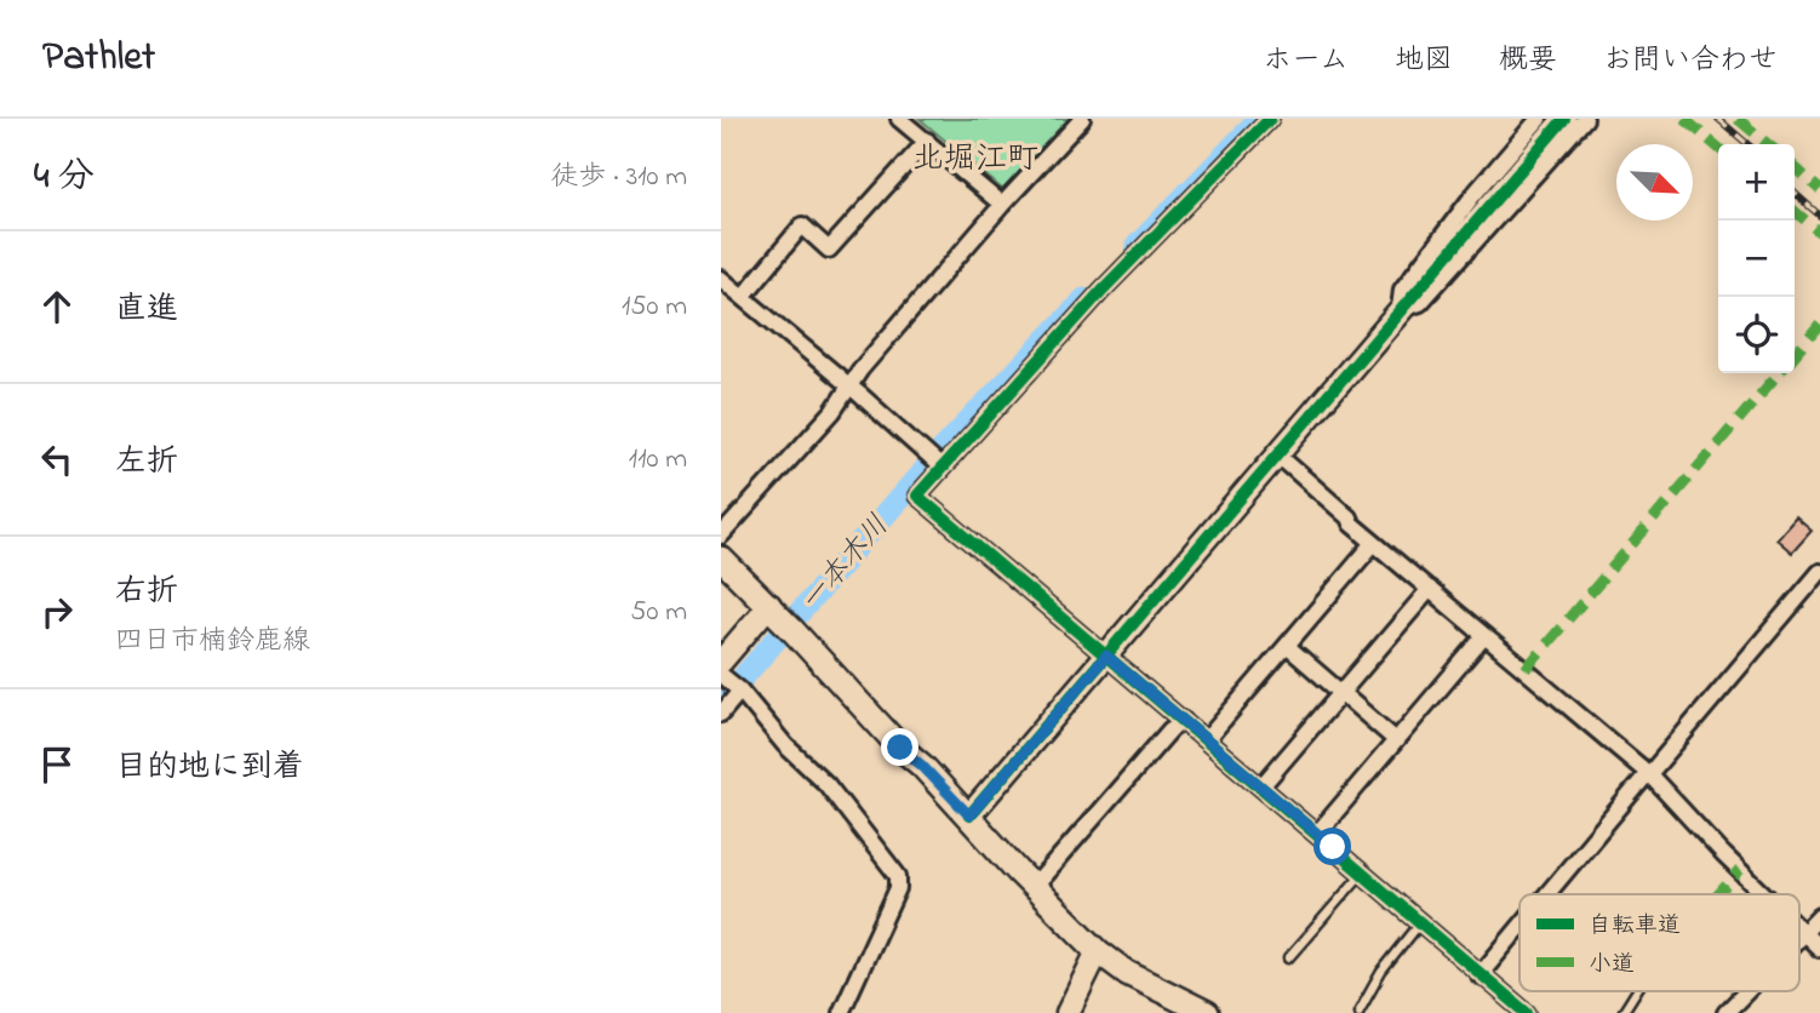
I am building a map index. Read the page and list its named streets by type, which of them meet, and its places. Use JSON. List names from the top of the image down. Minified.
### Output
{"districts":["北堀江町"],"water":["一本木川"],"legend":["自転車道","小道"],"north":"bottom right","page":{"header":"Pathlet","nav":["ホーム","地図","概要","お問い合わせ"],"heading":["4 分","徒歩 · 310 m"],"map_buttons":["+","−"],"list":[["直進","150 m"],["左折","110 m"],["右折","四日市楠鈴鹿線","50 m"],"目的地に到着"]}}
